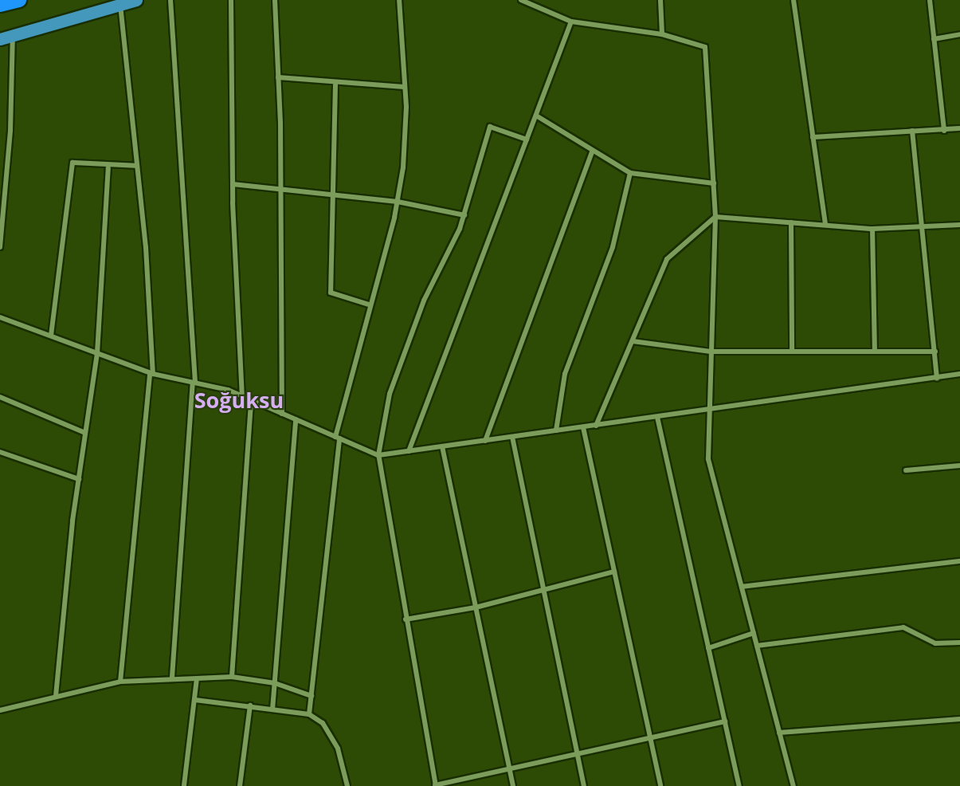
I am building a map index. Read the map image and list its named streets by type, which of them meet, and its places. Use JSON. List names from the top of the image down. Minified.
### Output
{"districts":["Soğuksu"]}
